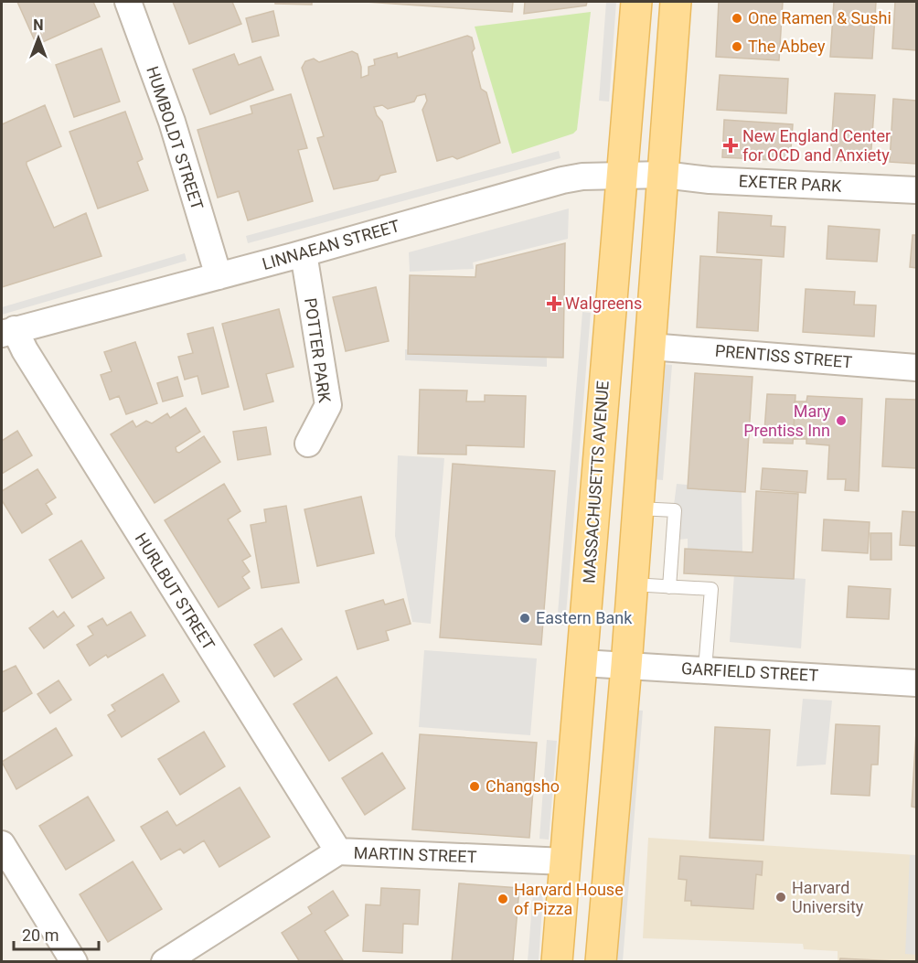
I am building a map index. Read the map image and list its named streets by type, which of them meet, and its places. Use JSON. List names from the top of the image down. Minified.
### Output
{"streets":{"main road":["MASSACHUSETTS AVENUE"],"street":["HUMBOLDT STREET","EXETER PARK","LINNAEAN STREET","POTTER PARK","PRENTISS STREET","HURLBUT STREET","GARFIELD STREET","MARTIN STREET"]},"crossings":[["HUMBOLDT STREET","LINNAEAN STREET"],["EXETER PARK","LINNAEAN STREET"],["LINNAEAN STREET","POTTER PARK"],["LINNAEAN STREET","MASSACHUSETTS AVENUE"],["LINNAEAN STREET","HURLBUT STREET"],["MASSACHUSETTS AVENUE","GARFIELD STREET"],["MASSACHUSETTS AVENUE","MARTIN STREET"],["HURLBUT STREET","MARTIN STREET"]],"places":{"other":["One Ramen & Sushi","The Abbey","Mary Prentiss Inn","Eastern Bank","Changsho","Harvard University","Harvard House of Pizza"],"health":["New England Center for OCD and Anxiety","Walgreens"]},"scale_bar":"20 m","north":"top"}
